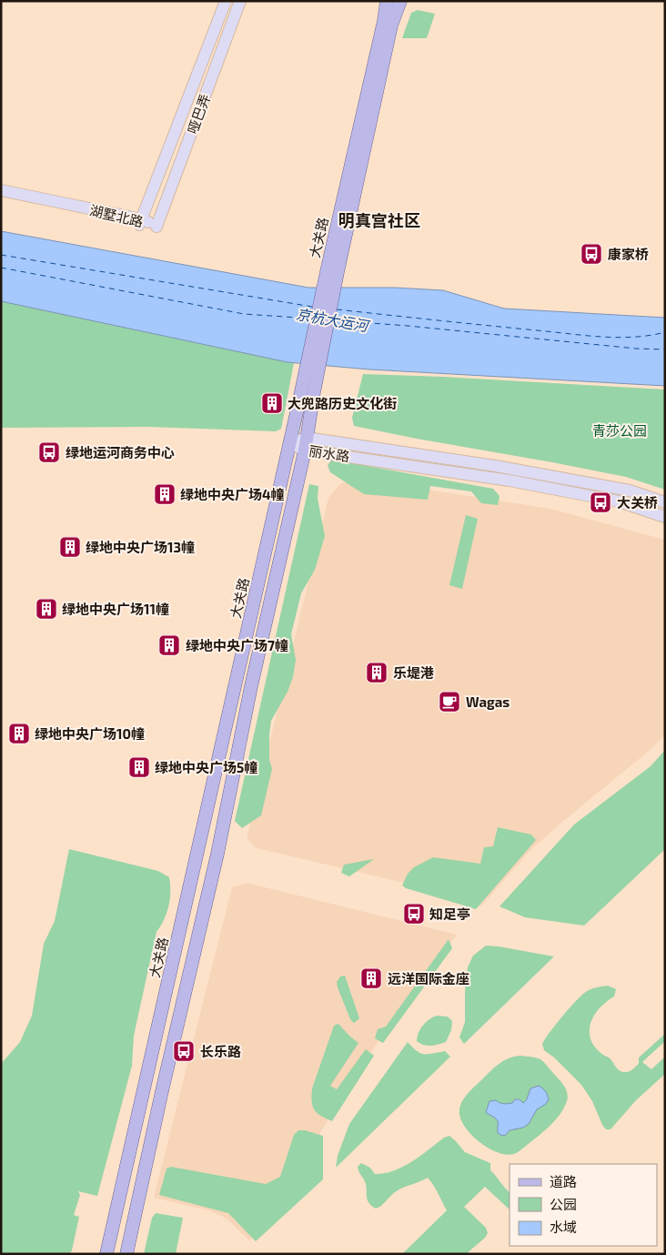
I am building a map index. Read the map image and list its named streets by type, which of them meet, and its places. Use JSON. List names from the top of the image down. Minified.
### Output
{"streets":{"main road":["哑巴弄","湖墅北路","大关路","丽水路"]},"crossings":[["哑巴弄","湖墅北路"],["大关路","丽水路"]],"districts":["明真宫社区"],"water":["京杭大运河"],"parks":["青莎公园"],"places":{"bus stop":["康家桥","绿地运河商务中心","大关桥","知足亭","长乐路"],"building":["大兜路历史文化街","绿地中央广场4幢","绿地中央广场13幢","绿地中央广场11幢","绿地中央广场7幢","乐堤港","绿地中央广场10幢","绿地中央广场5幢","远洋国际金座"],"cafe":["Wagas"]},"legend":["道路","公园","水域"]}
